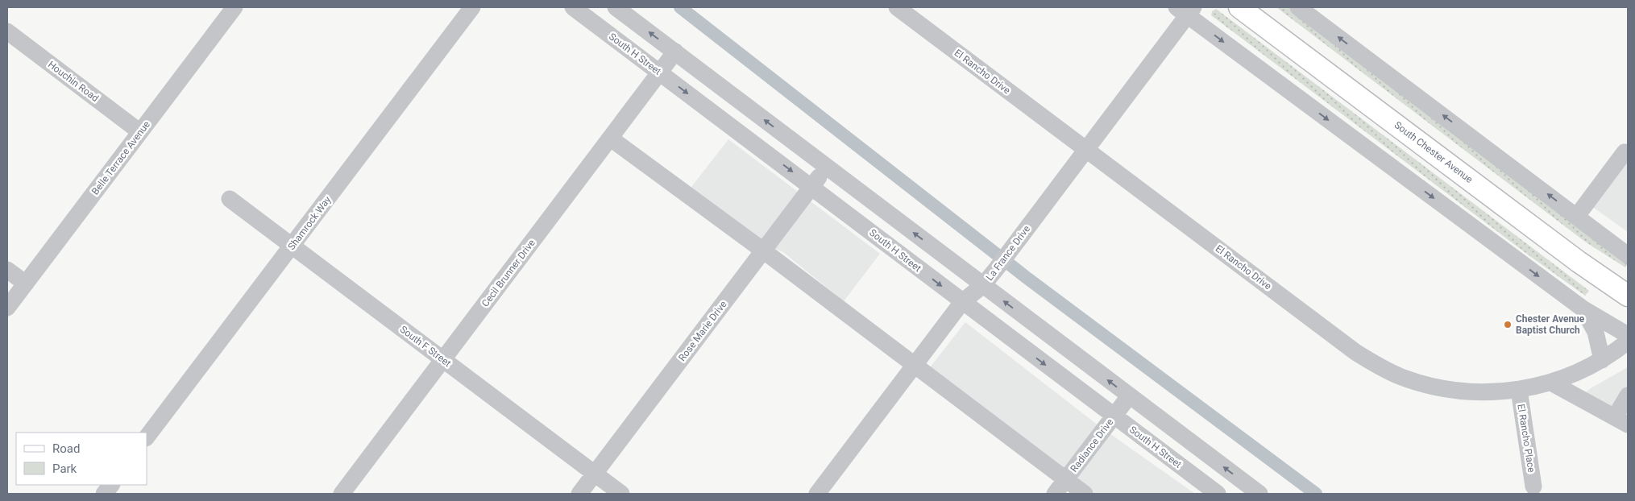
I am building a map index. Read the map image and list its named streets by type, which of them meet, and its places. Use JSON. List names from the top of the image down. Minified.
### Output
{"streets":{"main road":["South Chester Avenue"],"street":["South H Street","El Rancho Drive","Houchin Road","Belle Terrace Avenue","Shamrock Way","La France Drive","Cecil Brunner Drive","Rose Marie Drive","South F Street","El Rancho Place","Radiance Drive"]},"crossings":[["South H Street","La France Drive"],["South H Street","Cecil Brunner Drive"],["South H Street","Rose Marie Drive"],["South H Street","Radiance Drive"],["El Rancho Drive","La France Drive"],["El Rancho Drive","El Rancho Place"],["Houchin Road","Belle Terrace Avenue"],["Shamrock Way","South F Street"],["Cecil Brunner Drive","South F Street"],["Rose Marie Drive","South F Street"]],"places":["Chester Avenue Baptist Church"],"legend":["Road","Park"]}
